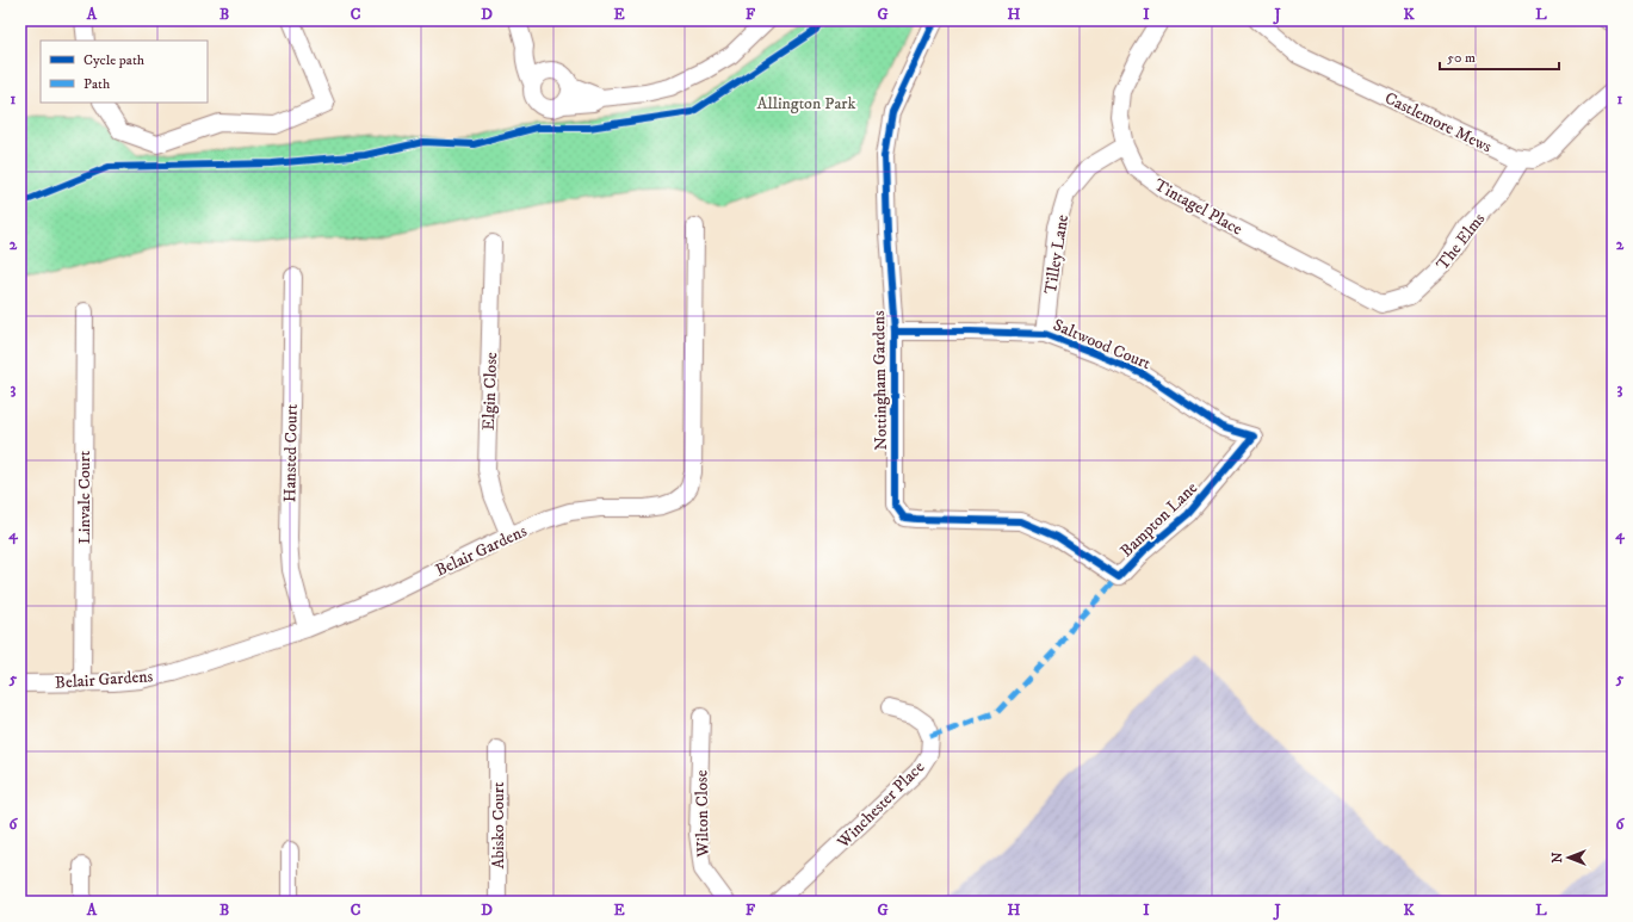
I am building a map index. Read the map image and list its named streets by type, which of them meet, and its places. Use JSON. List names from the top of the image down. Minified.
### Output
{"streets":{"street":["Castlemore Mews","Tintagel Place","The Elms","Tilley Lane","Saltwood Court","Nottingham Gardens","Elgin Close","Hansted Court","Linvale Court","Bampton Lane","Belair Gardens","Winchester Place","Wilton Close","Abisko Court"]},"crossings":[["Castlemore Mews","The Elms"],["Tintagel Place","The Elms"],["Tintagel Place","Tilley Lane"],["Tilley Lane","Saltwood Court"],["Saltwood Court","Nottingham Gardens"],["Saltwood Court","Bampton Lane"],["Nottingham Gardens","Bampton Lane"],["Elgin Close","Belair Gardens"],["Hansted Court","Belair Gardens"],["Linvale Court","Belair Gardens"]],"parks":["Allington Park"],"legend":["Cycle path","Path"],"scale_bar":"50 m","north":"left","grid":{"columns":["A","B","C","D","E","F","G","H","I","J","K","L"],"rows":["1","2","3","4","5","6"]}}
